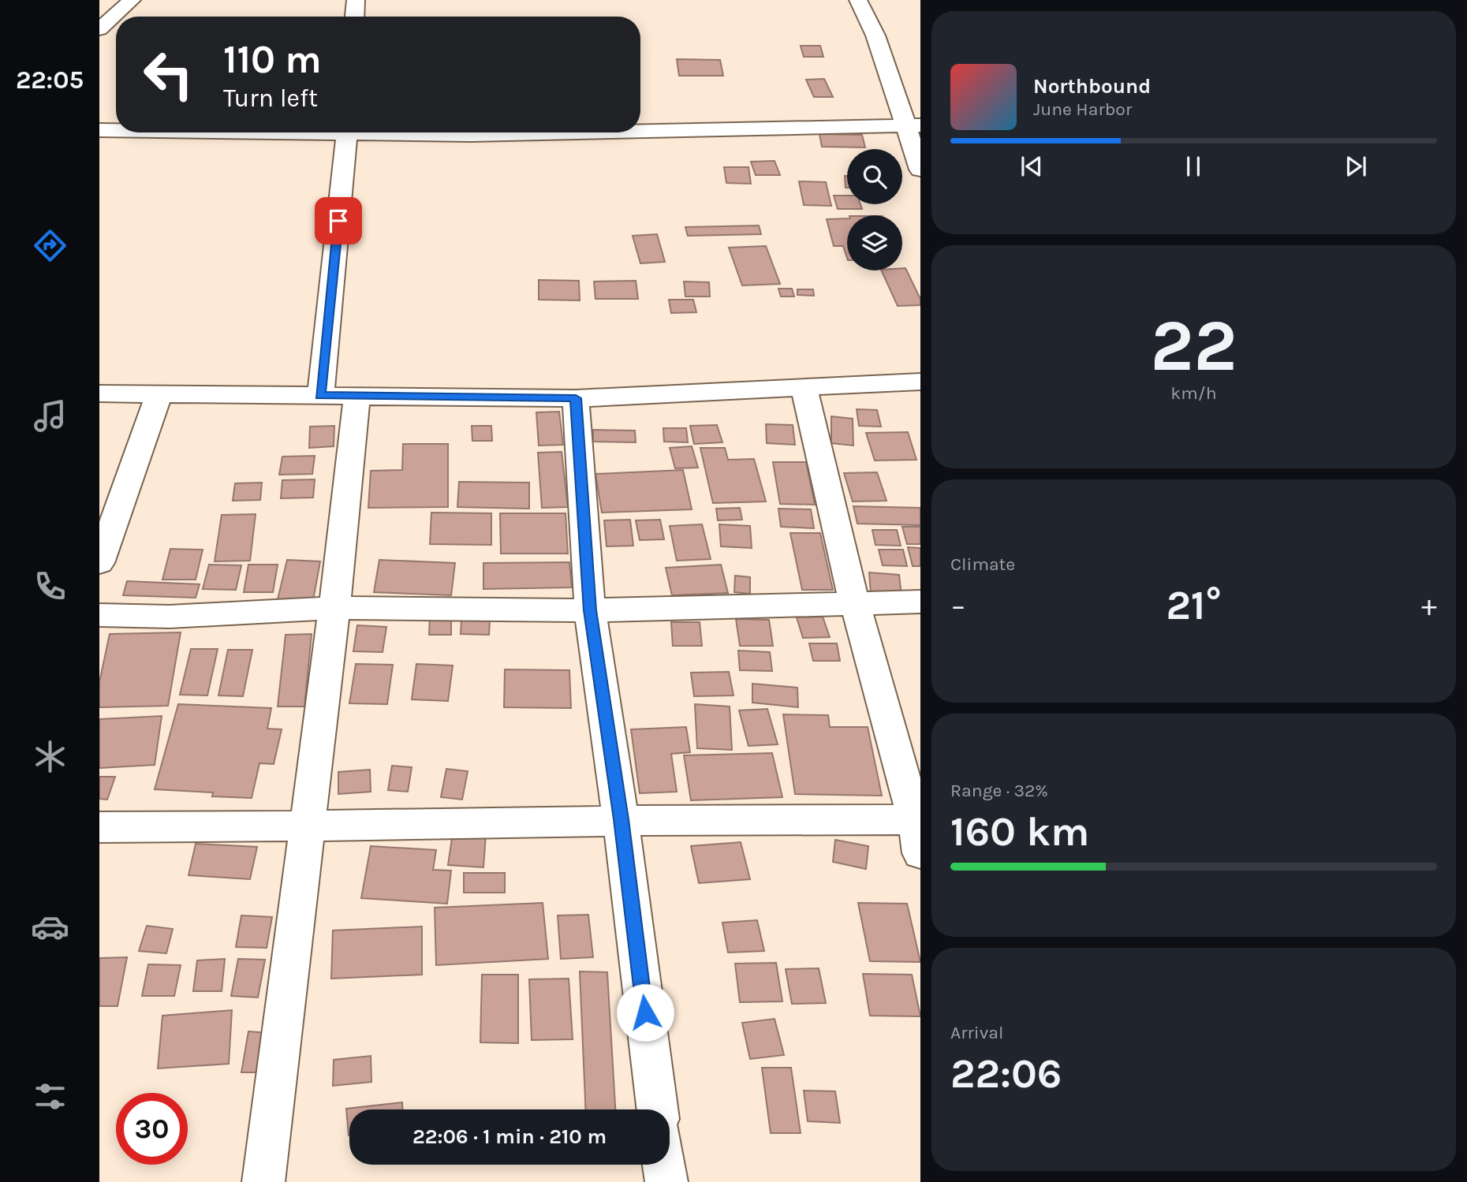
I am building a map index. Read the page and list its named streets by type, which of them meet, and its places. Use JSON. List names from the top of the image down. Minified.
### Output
{"page":{"tabs":"22:05","turn":["110 m","Turn left"],"song":["Northbound","June Harbor"],"tile":[["22","km/h"],"Climate",["Range · 32%","160 km"],["Arrival","22:06"]],"heat":["−","21°","+"],"limit":"30","trip":"22:06 · 1 min · 210 m"}}
